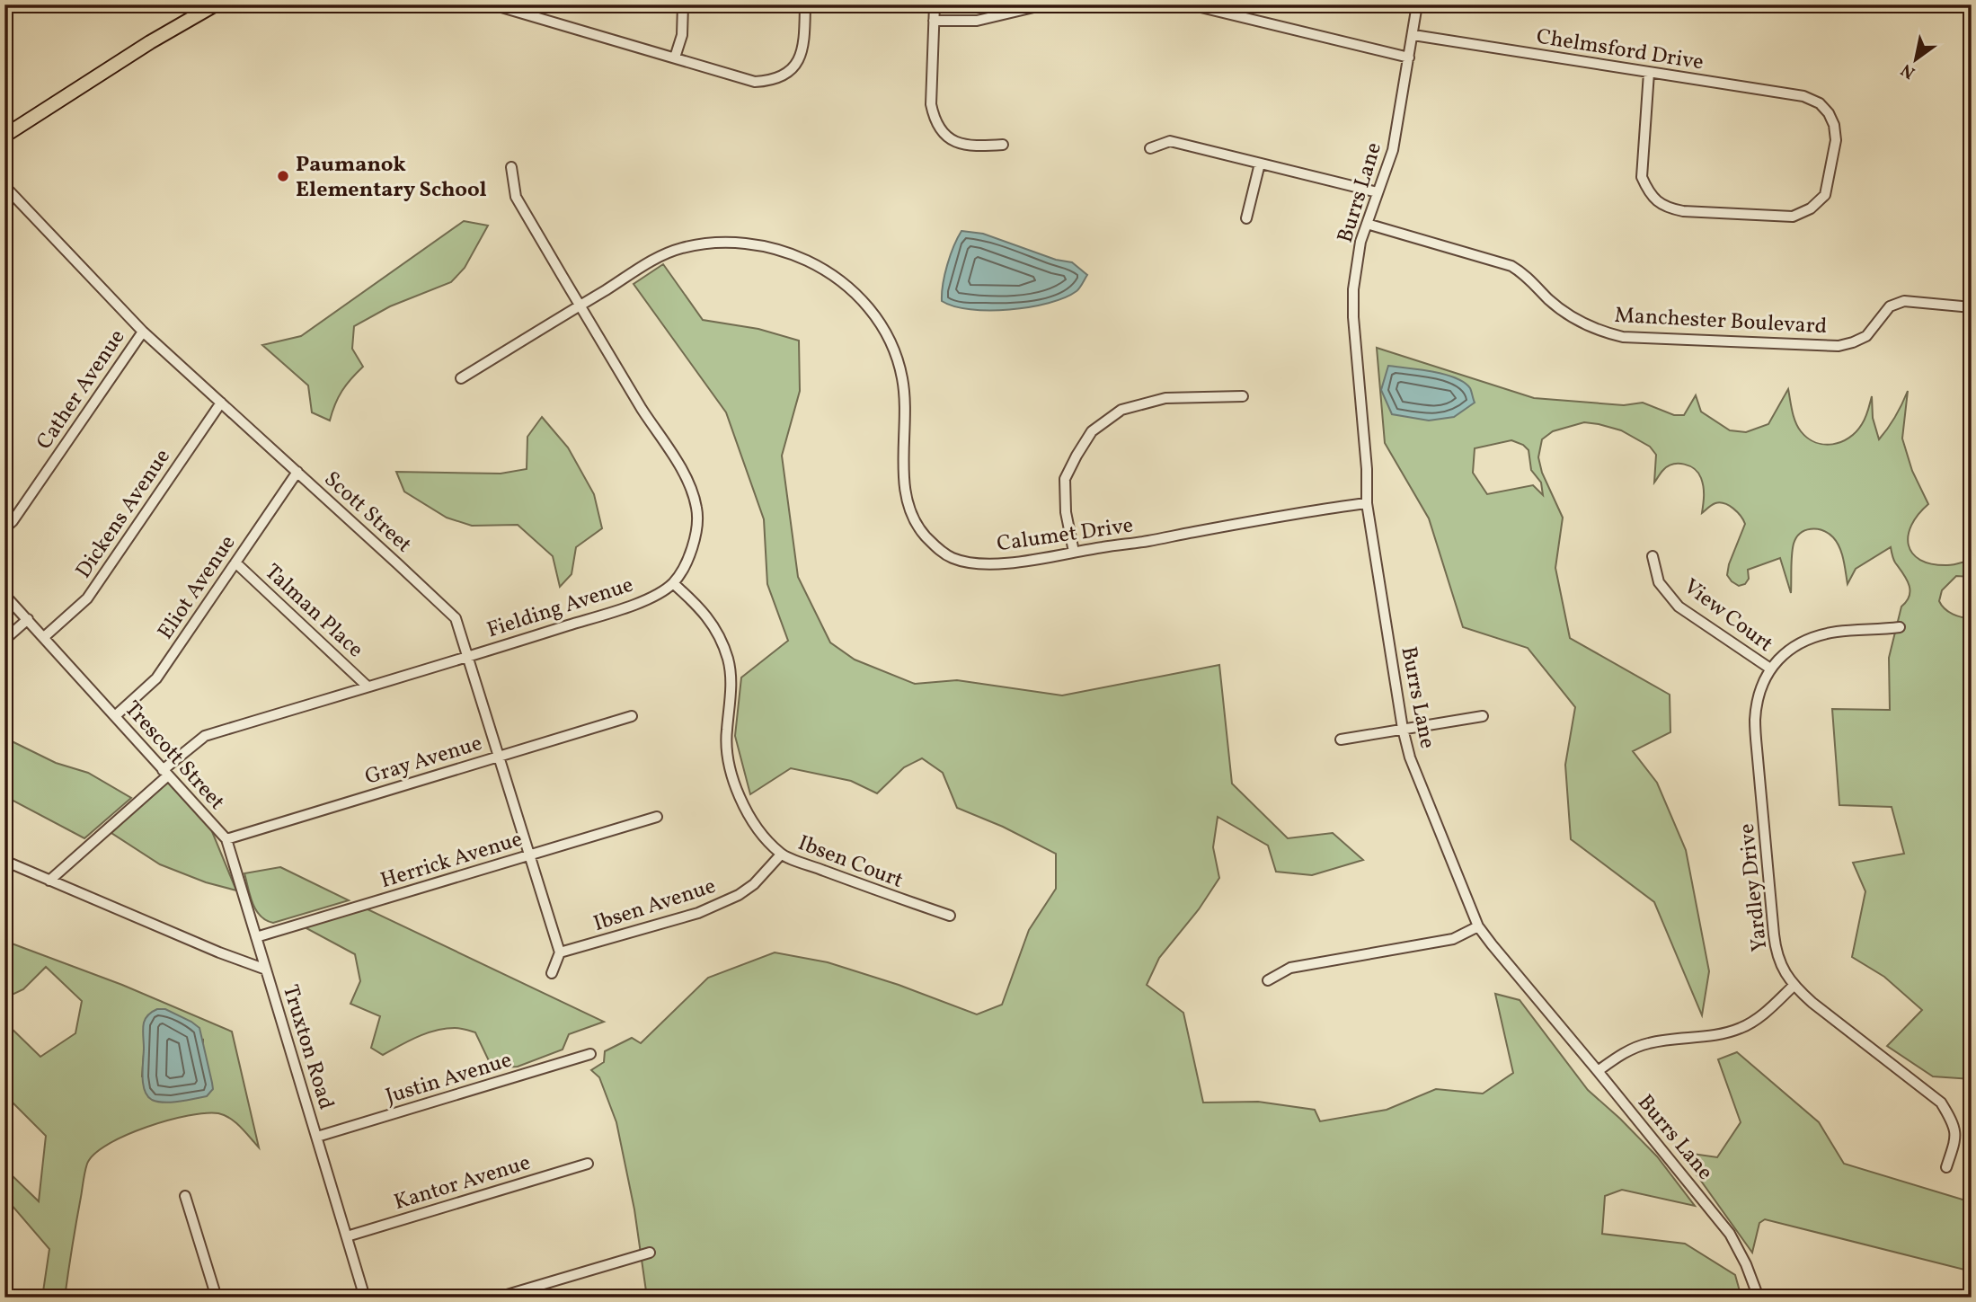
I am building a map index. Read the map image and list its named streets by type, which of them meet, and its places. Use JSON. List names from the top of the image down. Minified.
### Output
{"streets":{"street":["Chelmsford Drive","Burrs Lane","Manchester Boulevard","Cather Avenue","Scott Street","Dickens Avenue","Calumet Drive","Eliot Avenue","Fielding Avenue","Talman Place","View Court","Trescott Street","Gray Avenue","Herrick Avenue","Ibsen Court","Yardley Drive","Ibsen Avenue","Truxton Road","Justin Avenue","Kantor Avenue"]},"crossings":[["Chelmsford Drive","Burrs Lane"],["Burrs Lane","Manchester Boulevard"],["Burrs Lane","Calumet Drive"],["Cather Avenue","Scott Street"],["Scott Street","Dickens Avenue"],["Scott Street","Eliot Avenue"],["Scott Street","Fielding Avenue"],["Scott Street","Gray Avenue"],["Scott Street","Herrick Avenue"],["Scott Street","Ibsen Avenue"],["Dickens Avenue","Trescott Street"],["Eliot Avenue","Talman Place"],["Eliot Avenue","Trescott Street"],["Fielding Avenue","Talman Place"],["Fielding Avenue","Trescott Street"],["Fielding Avenue","Ibsen Court"],["Fielding Avenue","Truxton Road"],["View Court","Yardley Drive"],["Trescott Street","Gray Avenue"],["Trescott Street","Herrick Avenue"],["Trescott Street","Truxton Road"],["Ibsen Court","Ibsen Avenue"],["Truxton Road","Justin Avenue"],["Truxton Road","Kantor Avenue"]],"places":["Paumanok Elementary School"],"north":"bottom left"}
